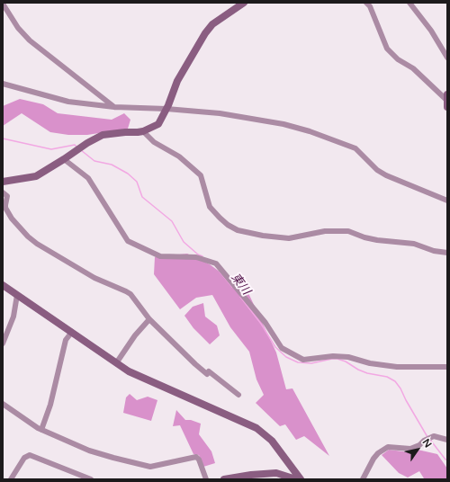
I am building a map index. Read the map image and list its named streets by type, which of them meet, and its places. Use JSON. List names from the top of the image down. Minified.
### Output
{"water":["東川"],"north":"top right"}
